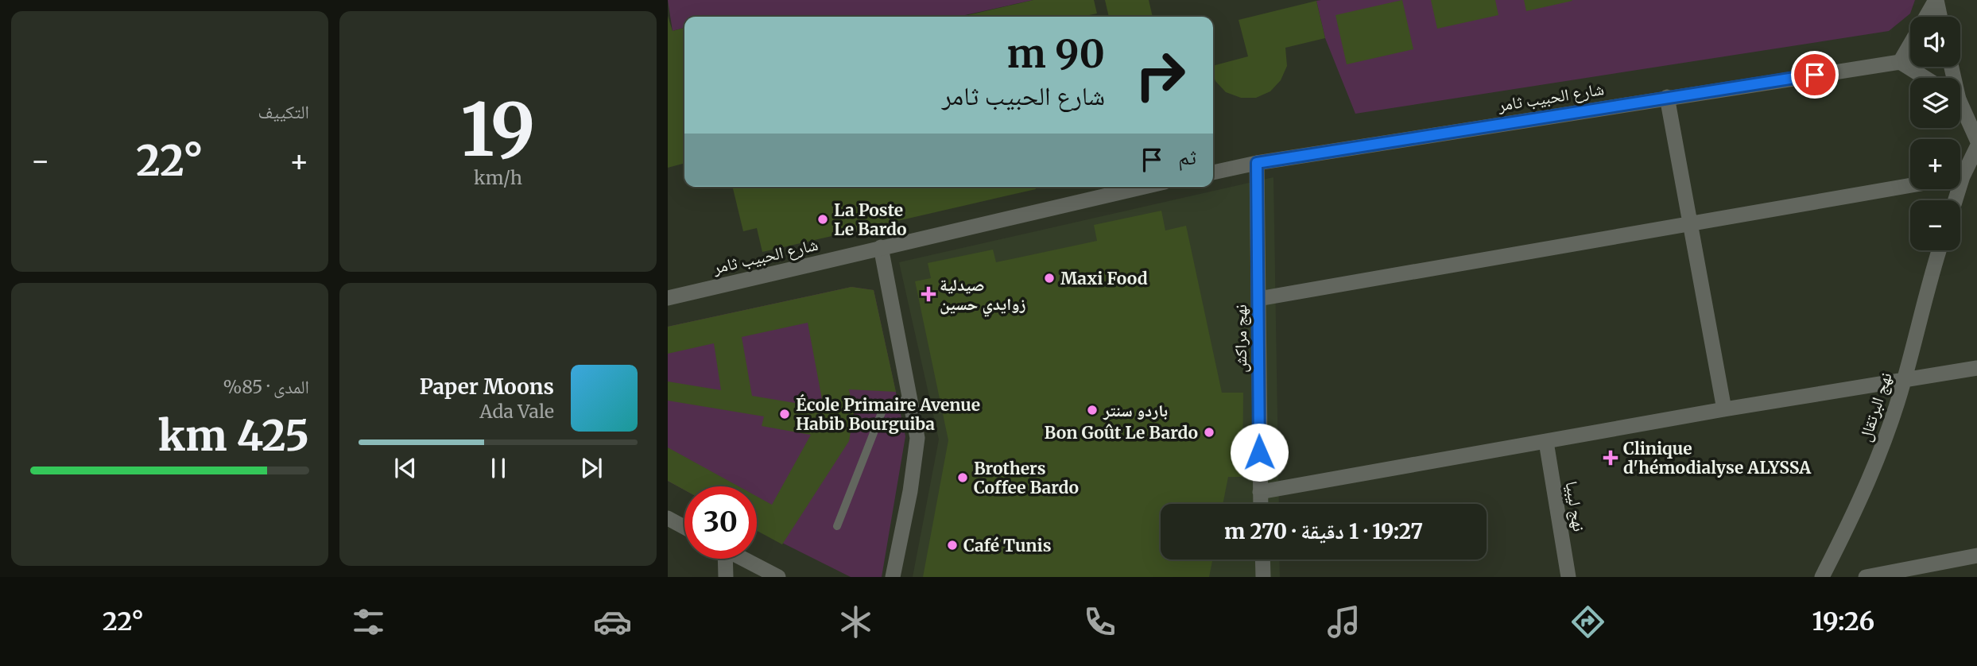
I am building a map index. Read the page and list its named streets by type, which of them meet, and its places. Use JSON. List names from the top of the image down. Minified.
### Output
{"streets":{"street":["شارع الحبيب ثامر","نهج مراكش","نهج البرتقال","نهج ليبيا"]},"crossings":[["شارع الحبيب ثامر","نهج مراكش"]],"places":{"other":["La Poste Le Bardo","Maxi Food","باردو سنتر","École Primaire Avenue Habib Bourguiba","Bon Goût Le Bardo","Brothers Coffee Bardo","Café Tunis"],"health":["صيدلية زوايدي حسين","Clinique d'hémodialyse ALYSSA"]},"page":{"tile":[["19","km/h"],"التكييف",["المدى · 85%","425 km"]],"map_buttons":["+","−"],"turn":["90 m","شارع الحبيب ثامر"],"then":"ثم","heat":["−","22°","+"],"song":["Paper Moons","Ada Vale"],"limit":"30","trip":"19:27 · 1 دقيقة · 270 m","tabs":["19:26","22°"]}}
